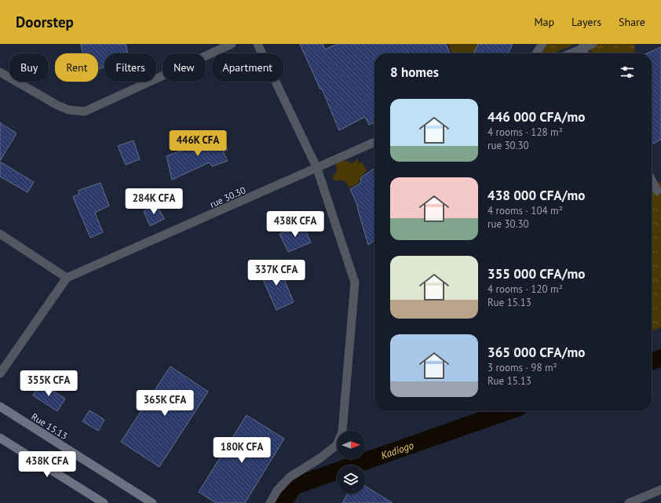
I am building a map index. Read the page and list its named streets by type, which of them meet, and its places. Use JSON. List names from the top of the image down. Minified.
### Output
{"streets":{"main road":["Rue 15.13"],"street":["rue 30.30"]},"water":["Kadiogo"],"north":"right","page":{"header":"Doorstep","nav":["Map","Layers","Share"],"chip":["Buy","Rent","Filters","New","Apartment"],"heading":"8 homes","list":[{"name":"446 000 CFA/mo","note":"4 rooms · 128 m² · rue 30.30"},{"name":"438 000 CFA/mo","note":"4 rooms · 104 m² · rue 30.30"},{"name":"355 000 CFA/mo","note":"4 rooms · 120 m² · Rue 15.13"},{"name":"365 000 CFA/mo","note":"3 rooms · 98 m² · Rue 15.13"}],"price":["446K CFA","284K CFA","438K CFA","337K CFA","355K CFA","365K CFA","180K CFA","438K CFA"]}}
